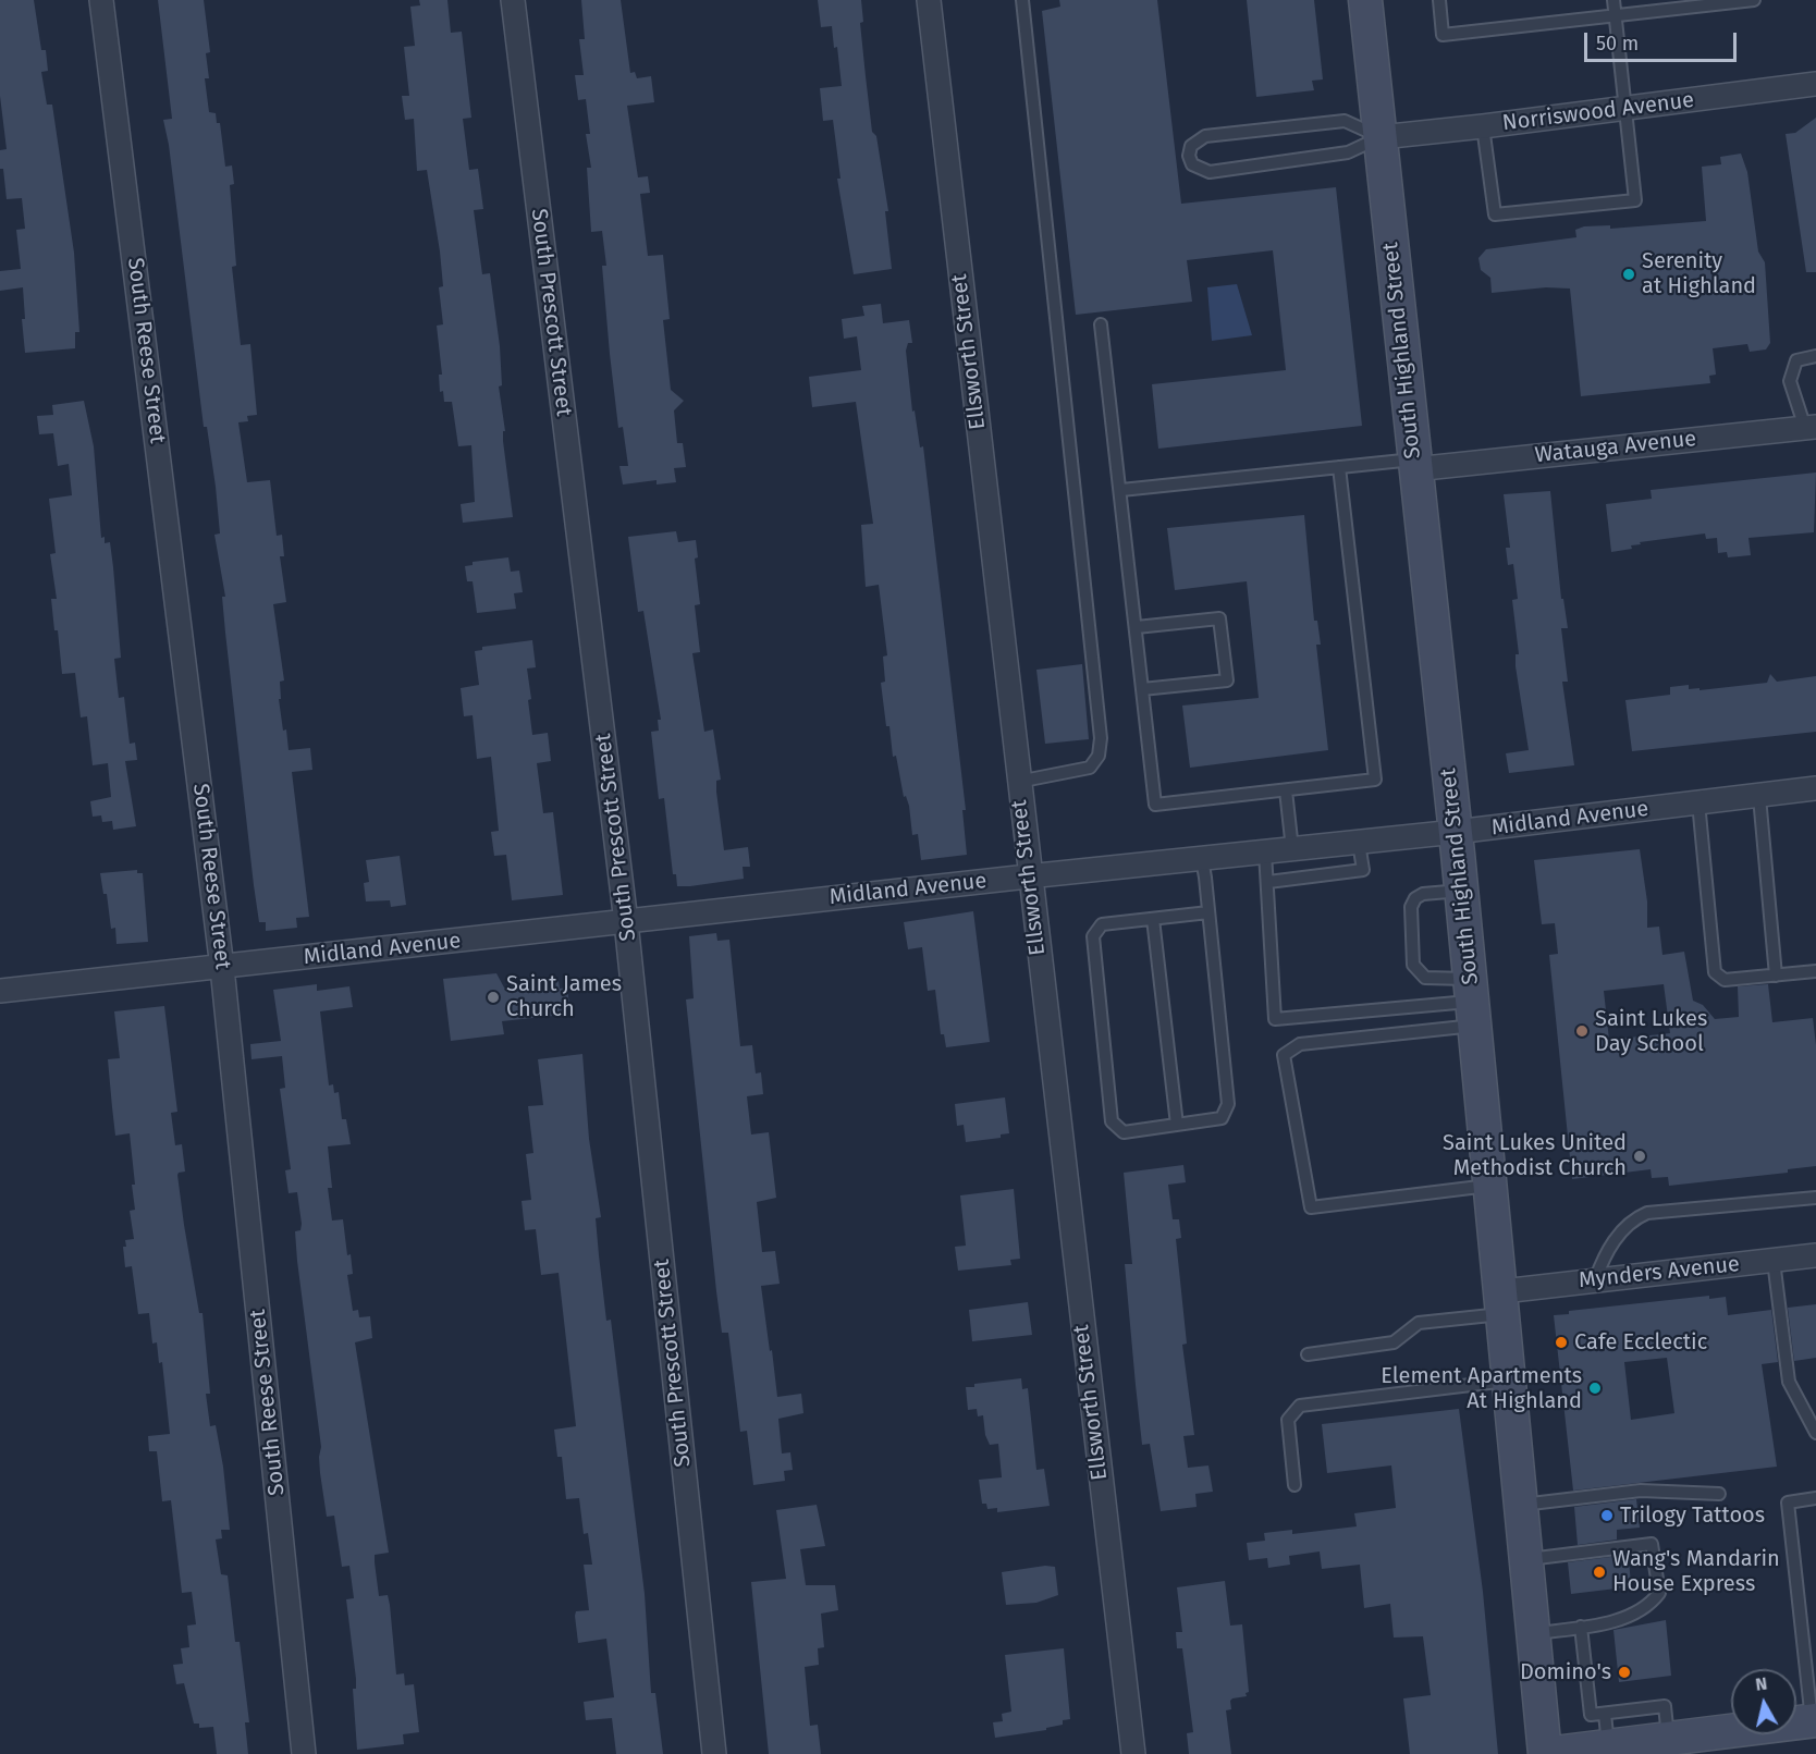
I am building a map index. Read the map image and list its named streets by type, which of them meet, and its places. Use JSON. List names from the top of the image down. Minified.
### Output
{"streets":{"main road":["South Highland Street"],"street":["Norriswood Avenue","South Prescott Street","South Reese Street","Ellsworth Street","Watauga Avenue","Midland Avenue","Mynders Avenue"]},"crossings":[["Norriswood Avenue","South Highland Street"],["South Prescott Street","Midland Avenue"],["South Reese Street","Midland Avenue"],["South Highland Street","Watauga Avenue"],["South Highland Street","Midland Avenue"],["South Highland Street","Mynders Avenue"],["Ellsworth Street","Midland Avenue"]],"places":["Serenity at Highland","Saint James Church","Saint Lukes Day School","Saint Lukes United Methodist Church","Cafe Ecclectic","Element Apartments At Highland","Trilogy Tattoos","Wang's Mandarin House Express","Domino's"],"scale_bar":"50 m","north":"top"}
